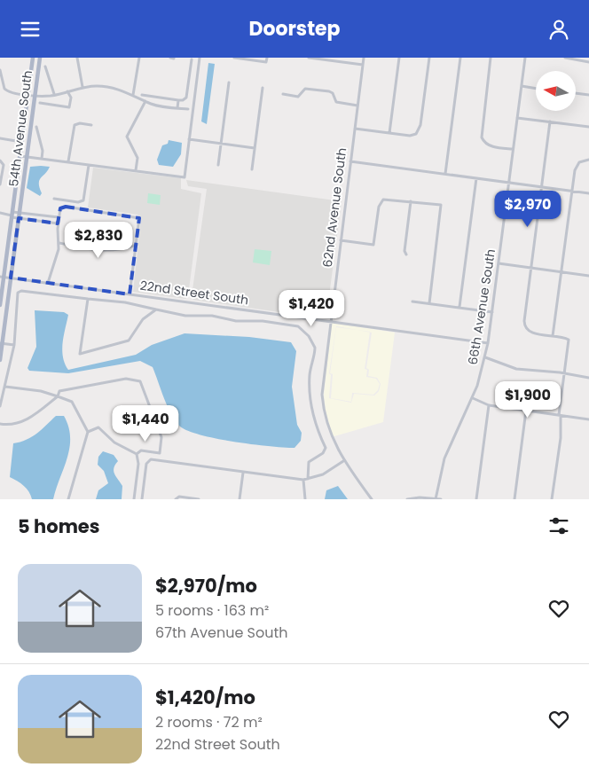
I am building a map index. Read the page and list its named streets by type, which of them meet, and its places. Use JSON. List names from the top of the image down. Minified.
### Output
{"streets":{"main road":["54th Avenue South"],"street":["62nd Avenue South","22nd Street South","66th Avenue South"]},"crossings":[["54th Avenue South","22nd Street South"],["62nd Avenue South","22nd Street South"],["22nd Street South","66th Avenue South"]],"north":"left","page":{"header":"Doorstep","price":["$2,970","$2,830","$1,420","$1,900","$1,440"],"heading":"5 homes","list":[{"name":"$2,970/mo","note":"5 rooms · 163 m² · 67th Avenue South"},{"name":"$1,420/mo","note":"2 rooms · 72 m² · 22nd Street South"}]}}
